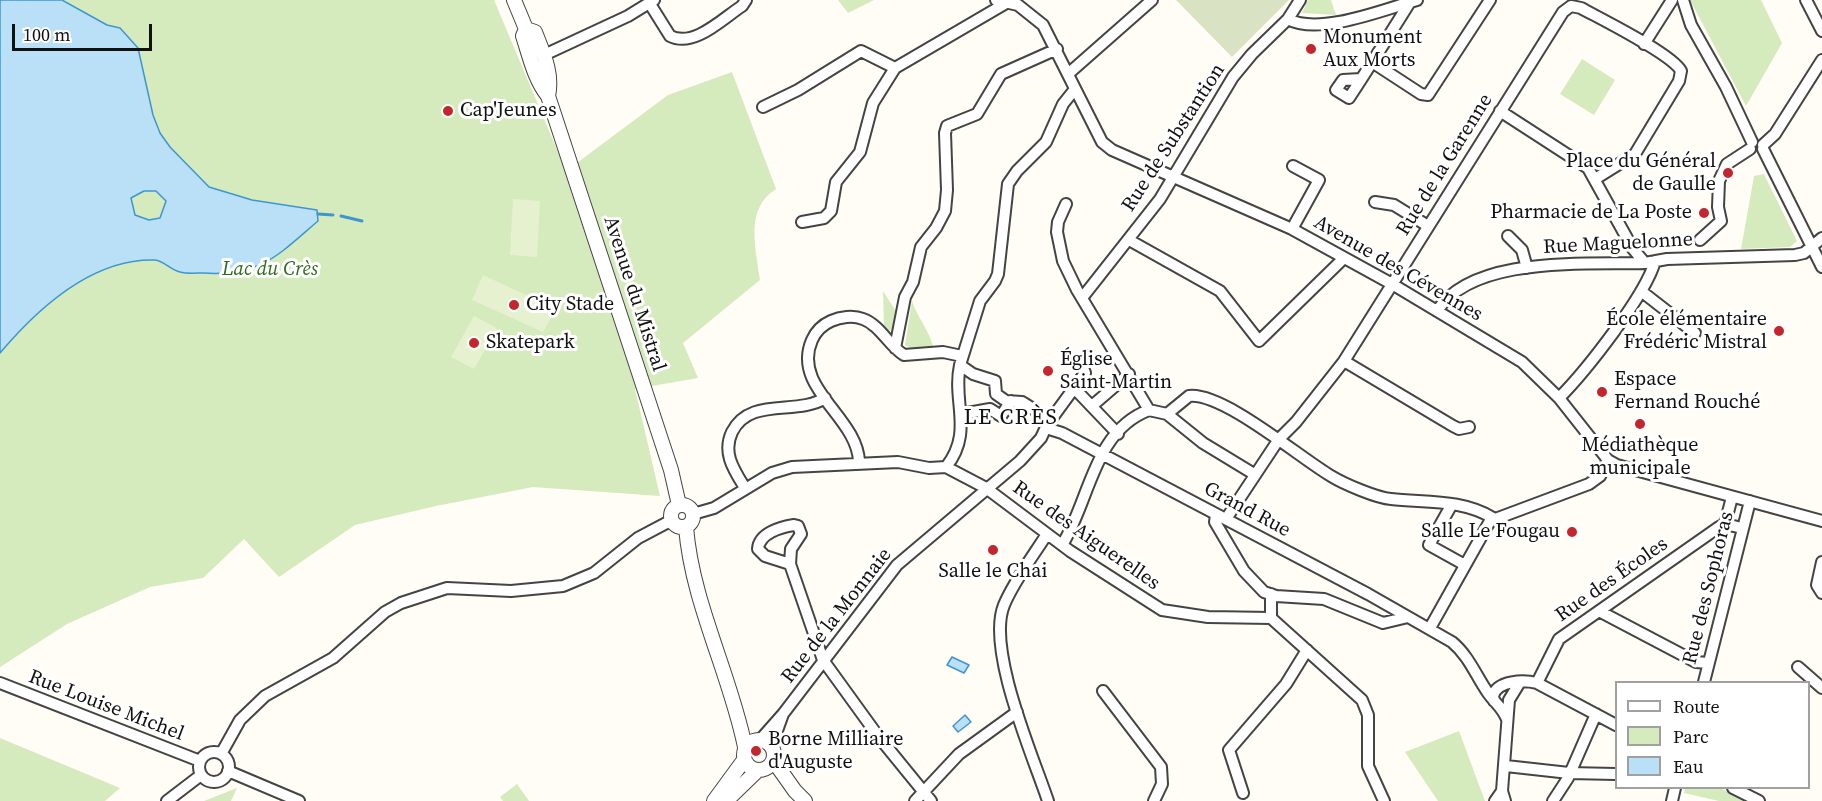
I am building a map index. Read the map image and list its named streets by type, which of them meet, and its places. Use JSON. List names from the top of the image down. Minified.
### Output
{"streets":{"street":["Rue de Substantion","Rue de la Garenne","Rue Maguelonne","Avenue des Cévennes","Avenue du Mistral","Grand Rue","Rue des Aiguerelles","Rue des Écoles","Rue des Sophoras","Rue de la Monnaie","Rue Louise Michel"]},"crossings":[["Rue de Substantion","Avenue des Cévennes"],["Rue de la Garenne","Avenue des Cévennes"],["Rue de la Garenne","Grand Rue"],["Rue Maguelonne","Avenue des Cévennes"],["Grand Rue","Rue de la Monnaie"],["Rue des Aiguerelles","Rue de la Monnaie"]],"districts":["LE CRÈS"],"parks":["Lac du Crès"],"places":["Monument Aux Morts","Cap'Jeunes","Place du Général de Gaulle","Pharmacie de La Poste","City Stade","École élémentaire Frédéric Mistral","Skatepark","Église Saint-Martin","Espace Fernand Rouché","Médiathèque municipale","Salle Le Fougau","Salle le Chai","Borne Milliaire d'Auguste"],"legend":["Route","Parc","Eau"],"scale_bar":"100 m"}
